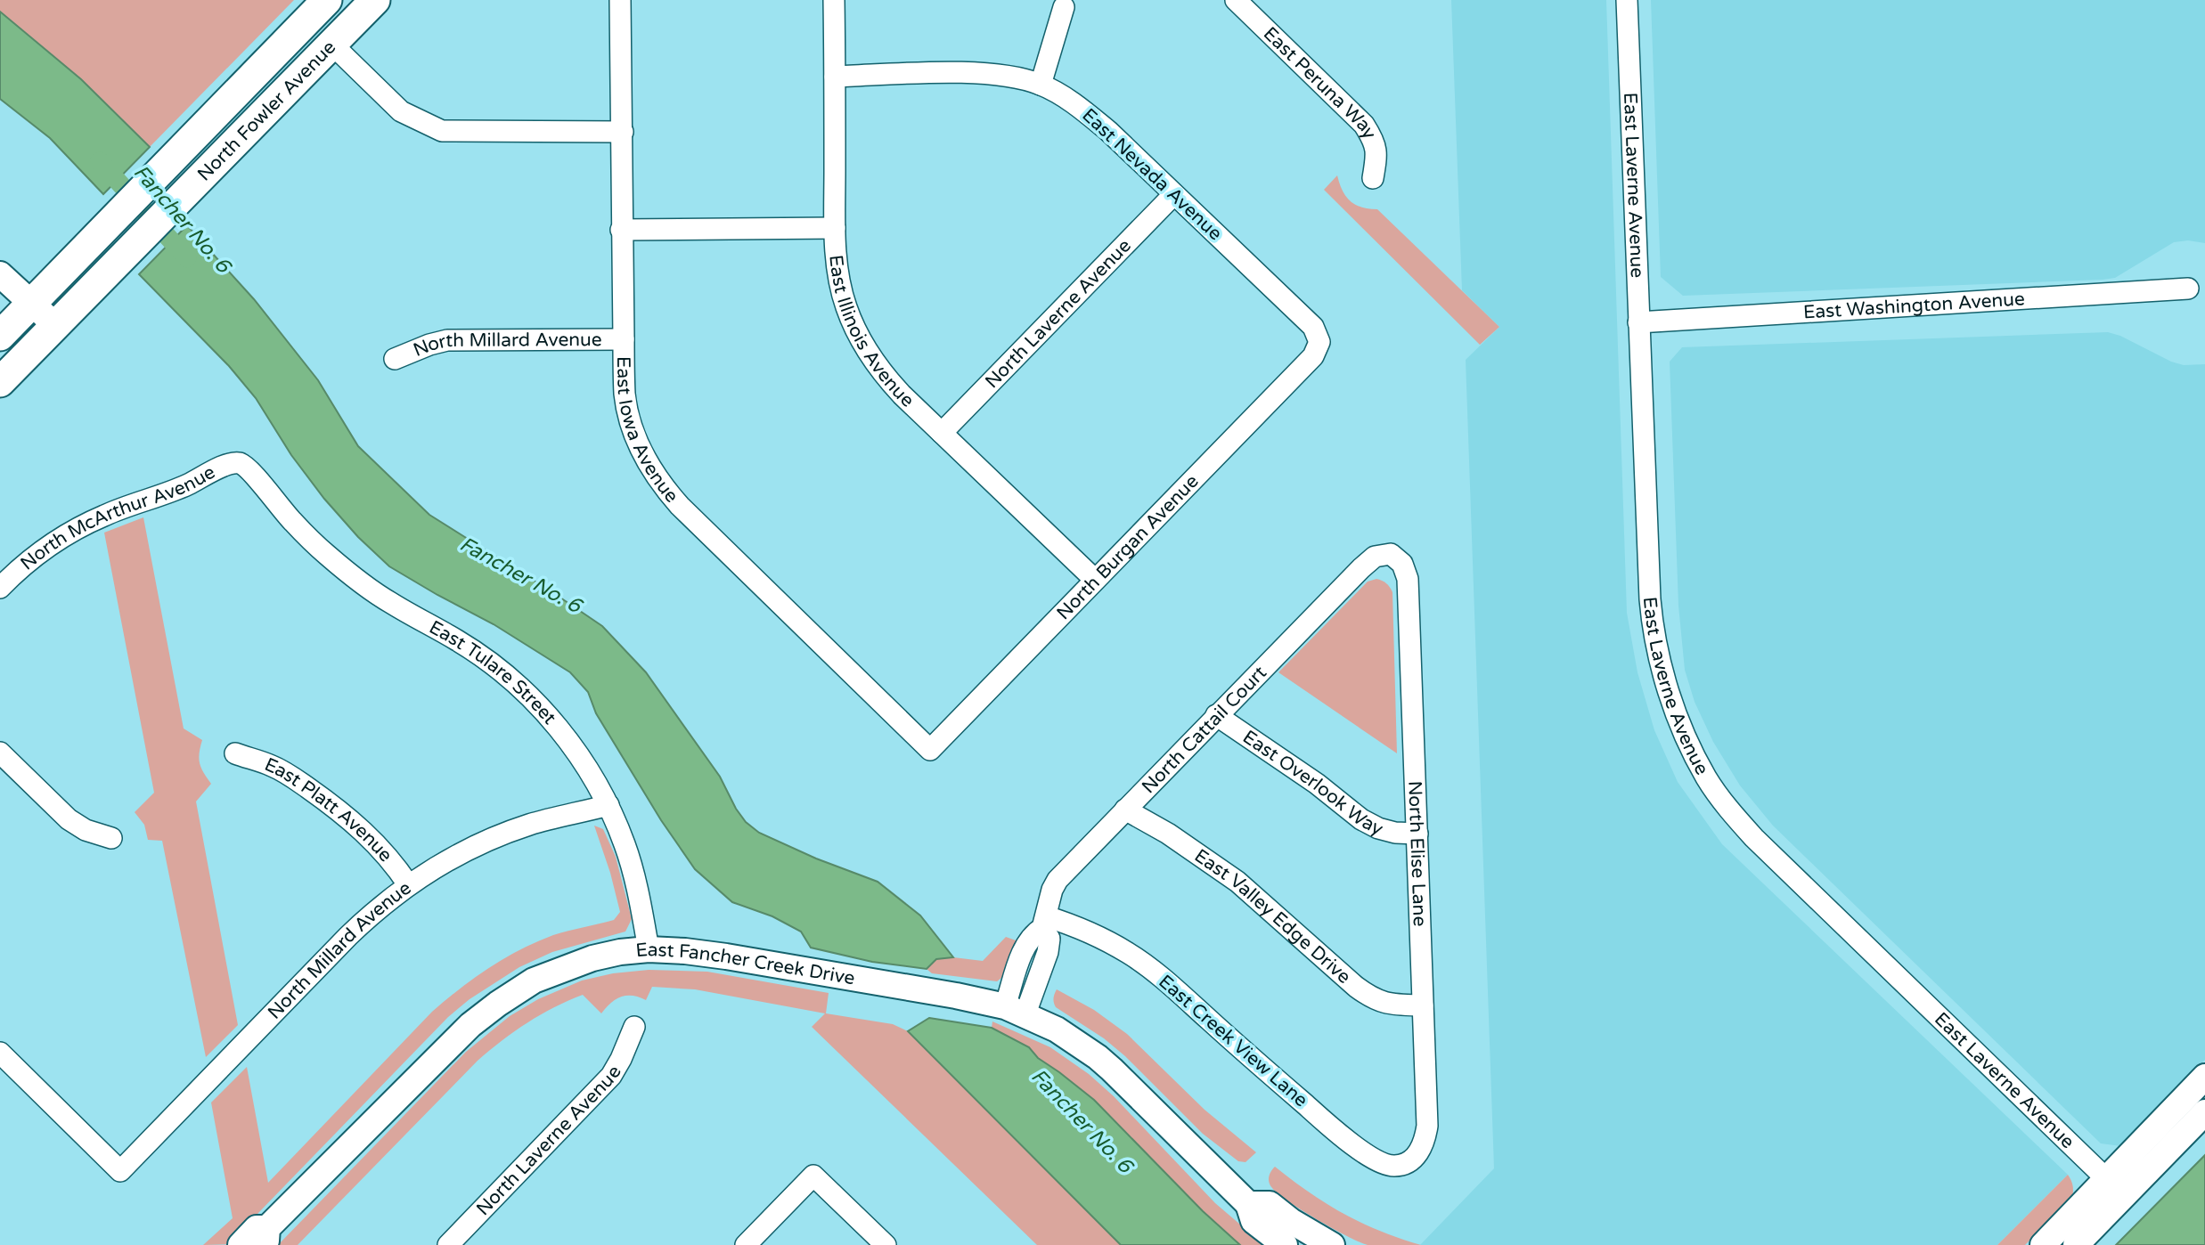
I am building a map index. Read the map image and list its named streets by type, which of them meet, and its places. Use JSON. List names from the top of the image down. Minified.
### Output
{"streets":{"main road":["North Fowler Avenue"],"street":["East Peruna Way","East Nevada Avenue","East Laverne Avenue","East Washington Avenue","North Laverne Avenue","East Illinois Avenue","North Millard Avenue","East Iowa Avenue","North McArthur Avenue","North Burgan Avenue","East Tulare Street","North Cattail Court","East Overlook Way","East Platt Avenue","North Elise Lane","East Valley Edge Drive","East Fancher Creek Drive","East Creek View Lane"]},"crossings":[["East Nevada Avenue","North Laverne Avenue"],["East Nevada Avenue","East Illinois Avenue"],["East Nevada Avenue","North Burgan Avenue"],["East Laverne Avenue","East Washington Avenue"],["North Laverne Avenue","East Illinois Avenue"],["East Illinois Avenue","North Burgan Avenue"],["North Millard Avenue","East Iowa Avenue"],["North Millard Avenue","East Tulare Street"],["North Millard Avenue","East Platt Avenue"],["East Iowa Avenue","North Burgan Avenue"],["North McArthur Avenue","East Tulare Street"],["East Tulare Street","East Fancher Creek Drive"],["North Cattail Court","East Overlook Way"],["North Cattail Court","North Elise Lane"],["North Cattail Court","East Valley Edge Drive"],["North Cattail Court","East Fancher Creek Drive"],["North Cattail Court","East Creek View Lane"],["East Overlook Way","North Elise Lane"],["North Elise Lane","East Valley Edge Drive"],["North Elise Lane","East Creek View Lane"]],"water":["Fancher No. 6"]}
